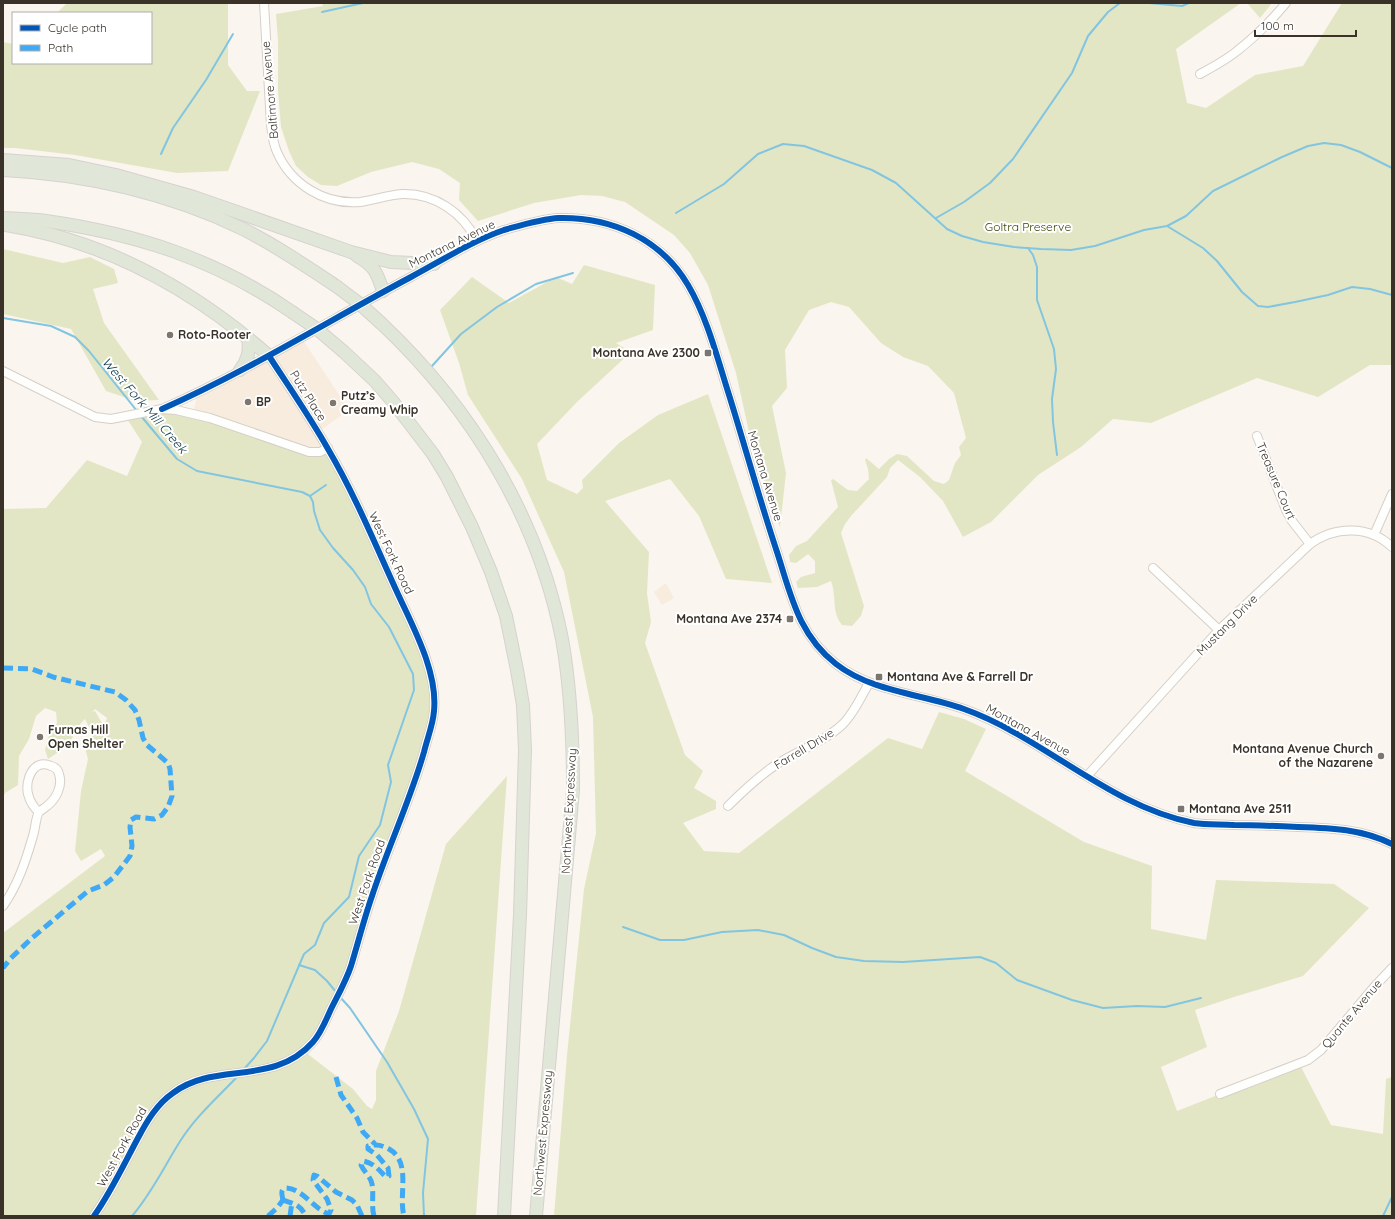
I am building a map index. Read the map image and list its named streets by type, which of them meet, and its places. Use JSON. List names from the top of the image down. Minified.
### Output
{"streets":{"highway":["Northwest Expressway"],"street":["Baltimore Avenue","Montana Avenue","Putz Place","Treasure Court","West Fork Road","Mustang Drive","Farrell Drive","Quante Avenue"]},"crossings":[["Baltimore Avenue","Montana Avenue"],["Montana Avenue","Putz Place"],["Montana Avenue","Mustang Drive"],["Montana Avenue","Farrell Drive"],["Putz Place","West Fork Road"],["Treasure Court","Mustang Drive"]],"water":["West Fork Mill Creek"],"parks":["Goltra Preserve"],"places":{"other":["Roto-Rooter","BP","Putz’s Creamy Whip","Furnas Hill Open Shelter","Montana Avenue Church of the Nazarene"],"transit":["Montana Ave 2300","Montana Ave 2374","Montana Ave & Farrell Dr","Montana Ave 2511"]},"legend":["Cycle path","Path"],"scale_bar":"100 m"}
